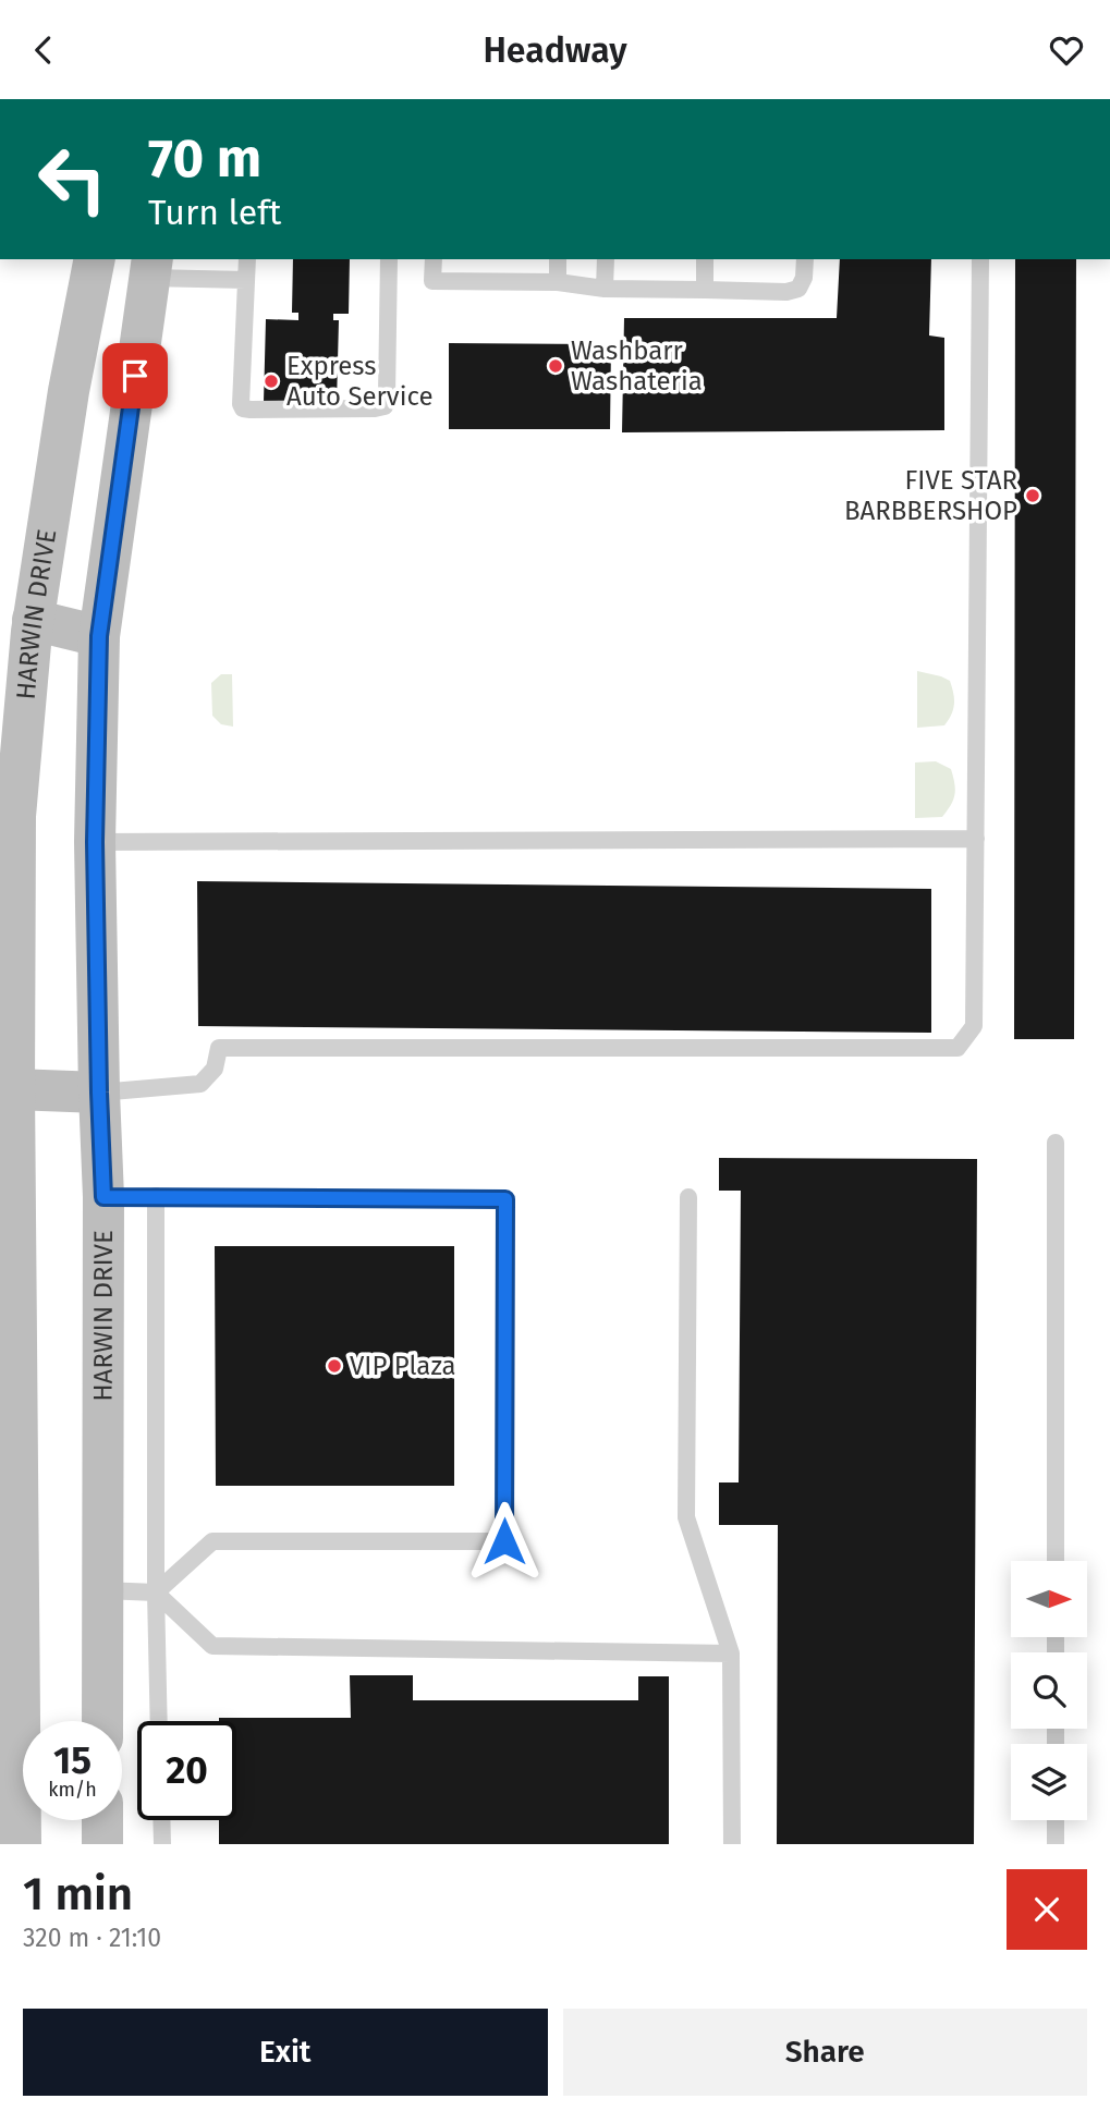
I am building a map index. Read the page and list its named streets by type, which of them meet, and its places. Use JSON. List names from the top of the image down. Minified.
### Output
{"streets":{"main road":["HARWIN DRIVE"]},"places":["Washbarr Washateria","Express Auto Service","FIVE STAR BARBBERSHOP","VIP Plaza"],"north":"right","page":{"header":"Headway","turn":["70 m","Turn left"],"speed":"15 km/h","limit":"20","heading":["1 min","320 m · 21:10"],"buttons":["Exit","Share"]}}
